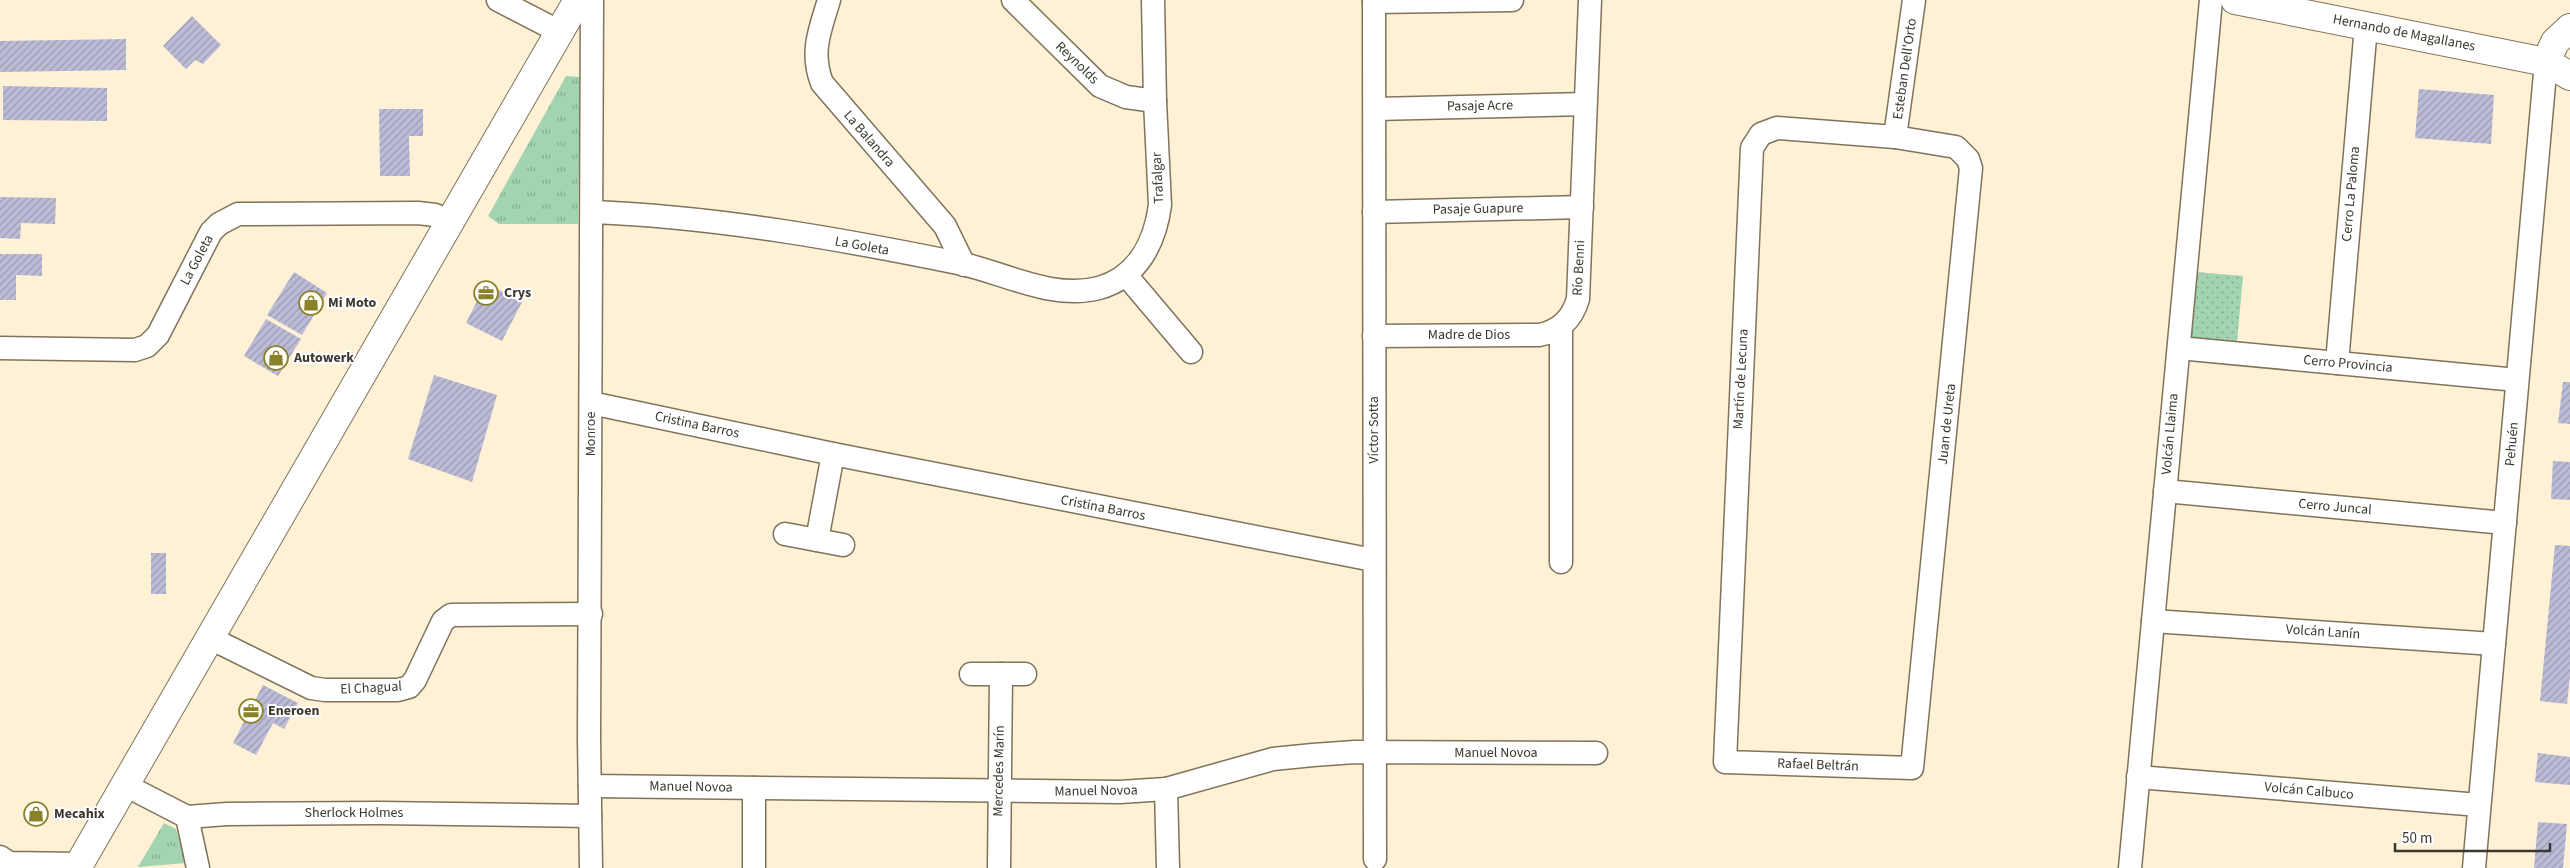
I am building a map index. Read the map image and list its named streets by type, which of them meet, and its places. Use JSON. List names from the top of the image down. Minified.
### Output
{"streets":{"main road":["Hernando de Magallanes","Pehuén"],"street":["Reynolds","Esteban Dell'Orto","Pasaje Acre","La Balandra","Trafalgar","Cerro La Paloma","Pasaje Guapure","La Goleta","Río Benni","Madre de Dios","Cerro Provincia","Martín de Lecuna","Juan de Ureta","Cristina Barros","Víctor Sotta","Monroe","Volcán Llaima","Cerro Juncal","Volcán Lanín","El Chagual","Manuel Novoa","Rafael Beltrán","Mercedes Marín","Volcán Calbuco","Sherlock Holmes"]},"crossings":[["Hernando de Magallanes","Cerro La Paloma"],["Hernando de Magallanes","Pehuén"],["Reynolds","Trafalgar"],["Esteban Dell'Orto","Martín de Lecuna"],["Esteban Dell'Orto","Juan de Ureta"],["Pasaje Acre","Río Benni"],["Pasaje Acre","Víctor Sotta"],["La Balandra","La Goleta"],["Trafalgar","La Goleta"],["Cerro La Paloma","Cerro Provincia"],["Pasaje Guapure","Río Benni"],["Pasaje Guapure","Víctor Sotta"],["La Goleta","Monroe"],["Río Benni","Madre de Dios"],["Madre de Dios","Víctor Sotta"],["Cerro Provincia","Volcán Llaima"],["Cerro Provincia","Pehuén"],["Martín de Lecuna","Juan de Ureta"],["Martín de Lecuna","Rafael Beltrán"],["Juan de Ureta","Rafael Beltrán"],["Cristina Barros","Víctor Sotta"],["Cristina Barros","Monroe"],["Víctor Sotta","Manuel Novoa"],["Monroe","El Chagual"],["Monroe","Manuel Novoa"],["Monroe","Sherlock Holmes"],["Volcán Llaima","Cerro Juncal"],["Volcán Llaima","Volcán Lanín"],["Volcán Llaima","Volcán Calbuco"],["Pehuén","Cerro Juncal"],["Pehuén","Volcán Lanín"],["Pehuén","Volcán Calbuco"],["Manuel Novoa","Mercedes Marín"]],"places":{"office":["Crys","Eneroen"],"shop":["Mi Moto","Autowerk","Mecahix"]},"scale_bar":"50 m"}
